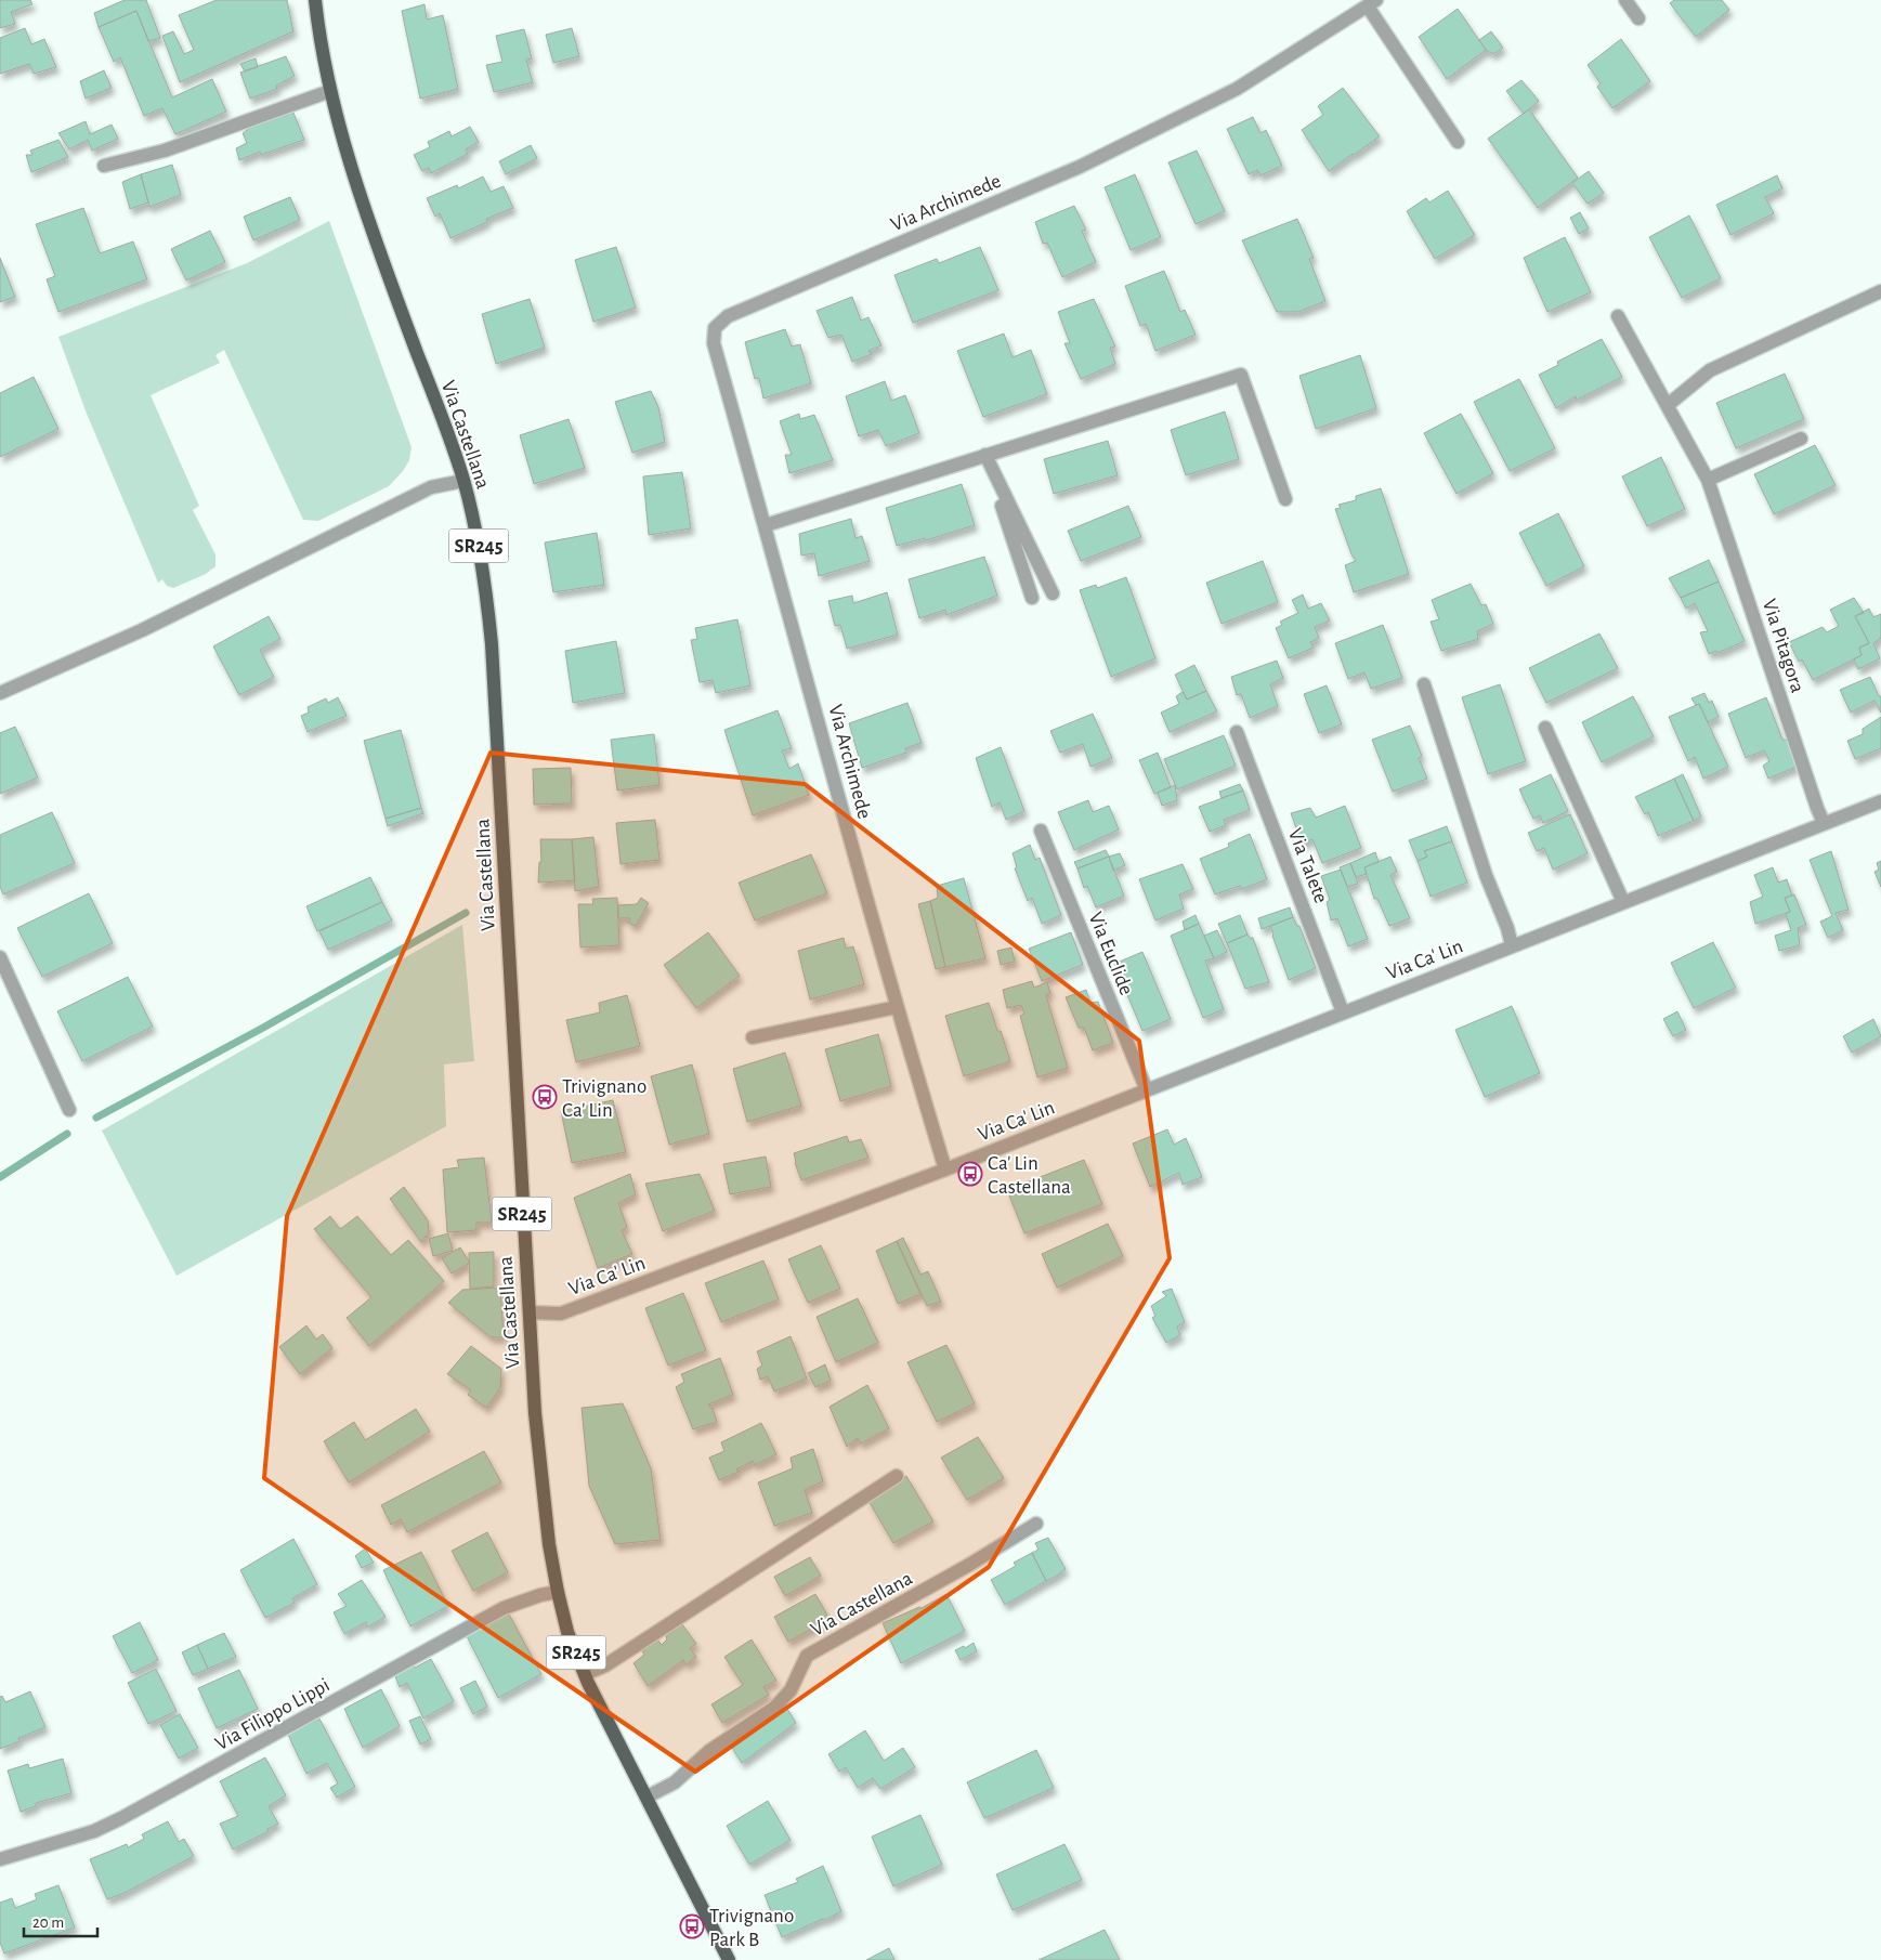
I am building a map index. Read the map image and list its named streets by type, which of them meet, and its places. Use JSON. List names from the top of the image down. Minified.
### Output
{"streets":{"main road":["Via Castellana","SR245"],"street":["Via Archimede","Via Pitagora","Via Talete","Via Euclide","Via Ca' Lin","Via Filippo Lippi"]},"crossings":[["Via Archimede","Via Ca' Lin"],["Via Castellana","Via Ca' Lin"],["Via Castellana","Via Filippo Lippi"],["Via Pitagora","Via Ca' Lin"],["Via Talete","Via Ca' Lin"],["Via Euclide","Via Ca' Lin"]],"places":{"bus stop":["Trivignano Ca' Lin","Ca' Lin Castellana","Trivignano Park B"]},"scale_bar":"20 m"}
